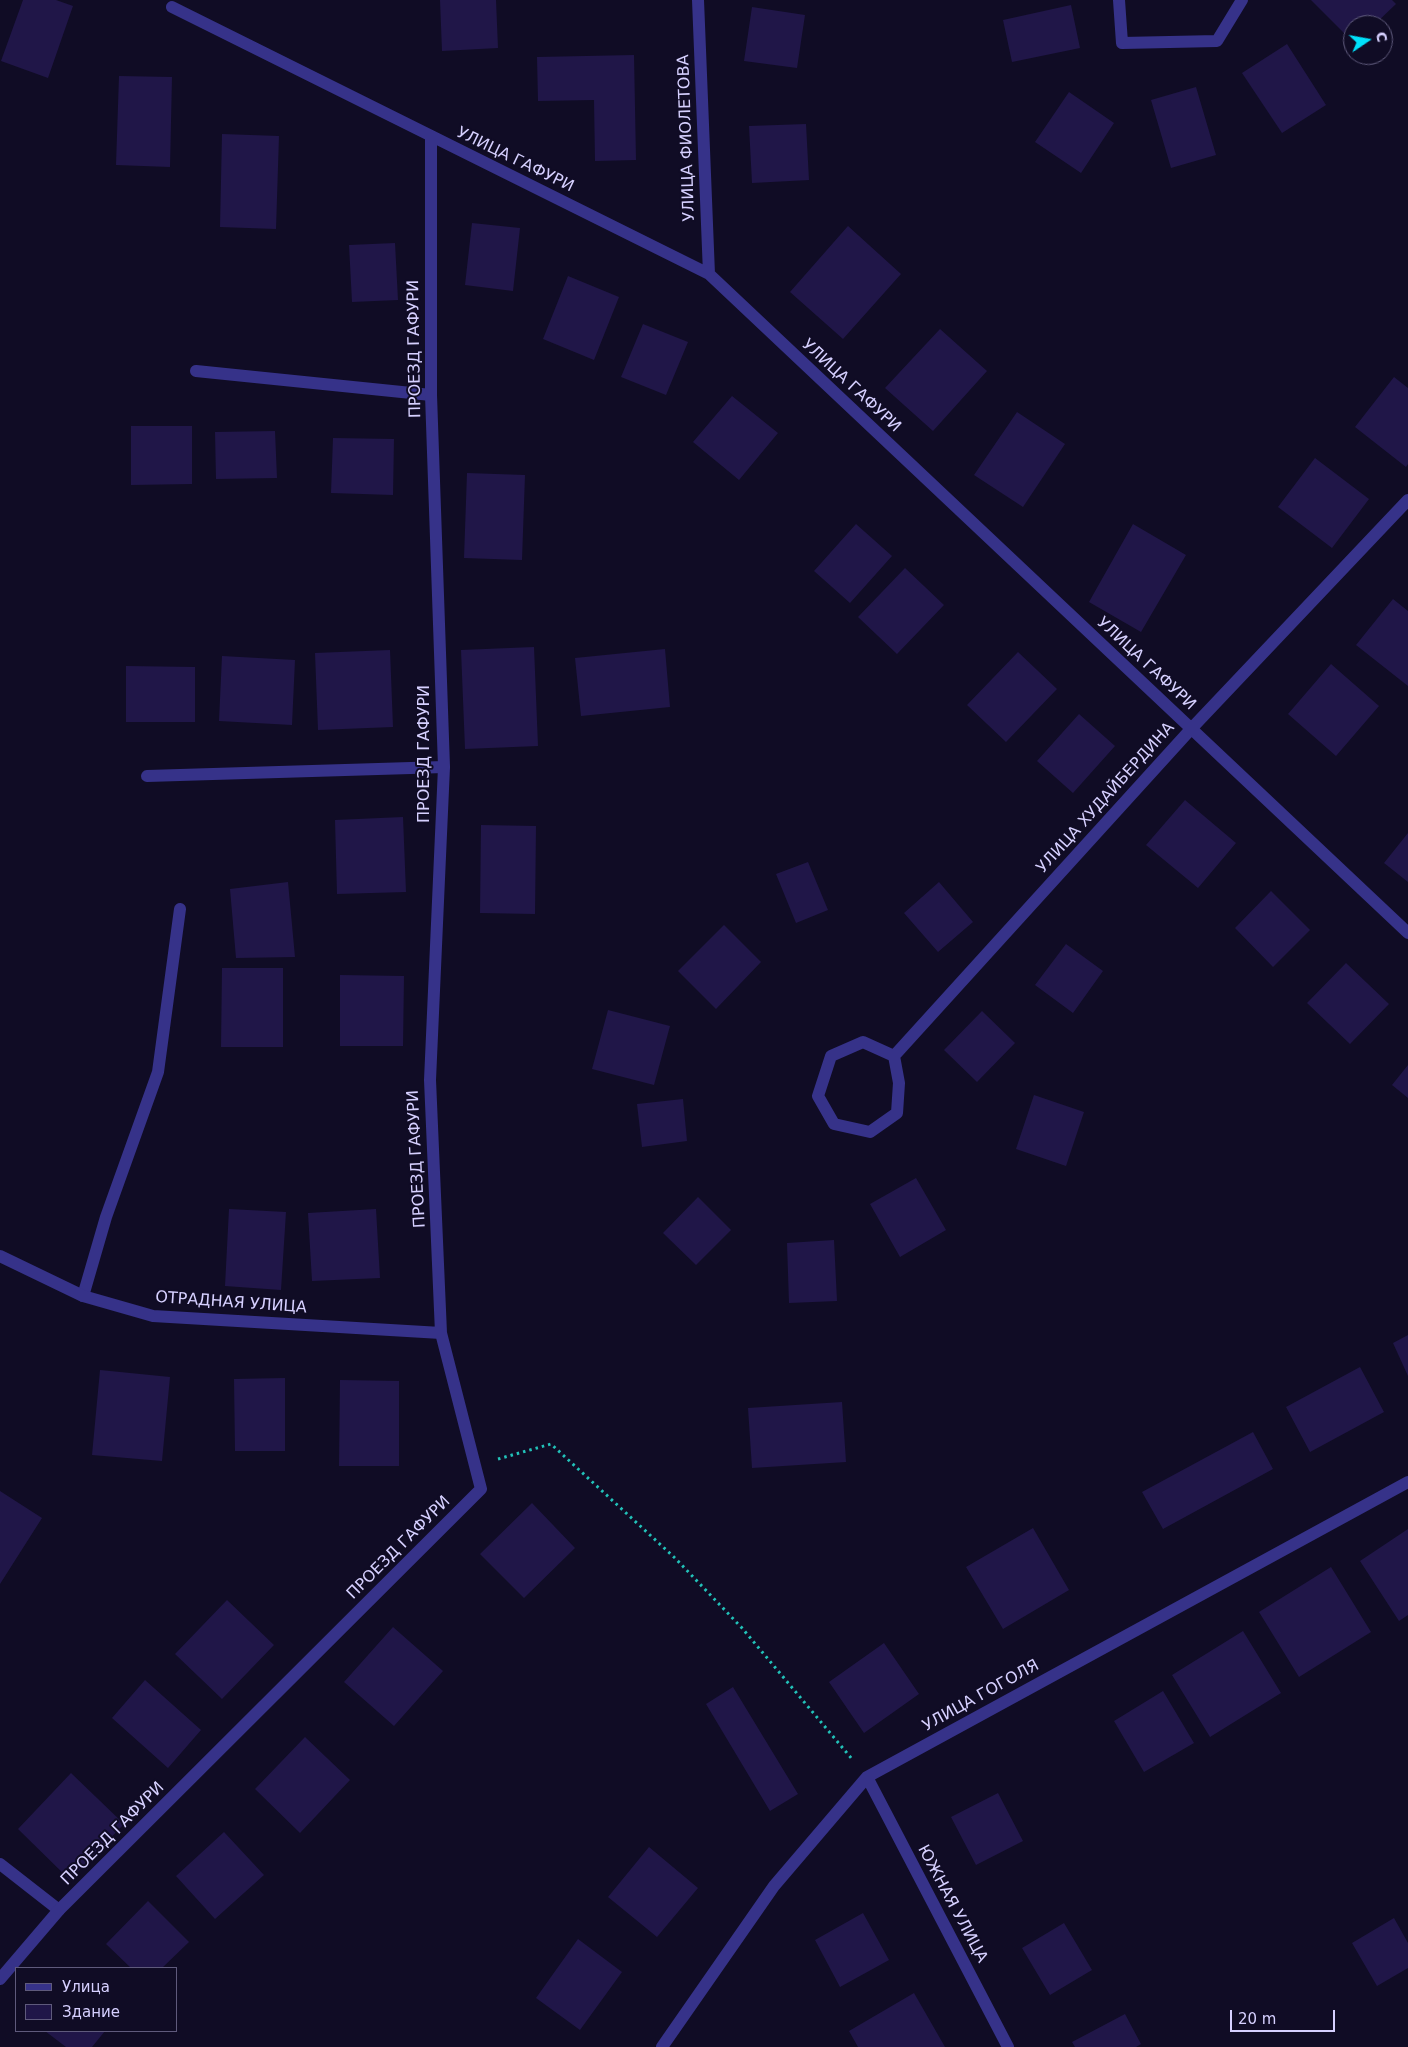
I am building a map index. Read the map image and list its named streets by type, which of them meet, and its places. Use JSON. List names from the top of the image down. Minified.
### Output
{"streets":{"street":["УЛИЦА ФИОЛЕТОВА","УЛИЦА ГАФУРИ","ПРОЕЗД ГАФУРИ","УЛИЦА ХУДАЙБЕРДИНА","ОТРАДНАЯ УЛИЦА","УЛИЦА ГОГОЛЯ","ЮЖНАЯ УЛИЦА"]},"crossings":[["УЛИЦА ФИОЛЕТОВА","УЛИЦА ГАФУРИ"],["УЛИЦА ГАФУРИ","ПРОЕЗД ГАФУРИ"],["УЛИЦА ГАФУРИ","УЛИЦА ХУДАЙБЕРДИНА"],["ПРОЕЗД ГАФУРИ","ОТРАДНАЯ УЛИЦА"],["УЛИЦА ГОГОЛЯ","ЮЖНАЯ УЛИЦА"]],"legend":["Улица","Здание"],"scale_bar":"20 m","north":"right"}
